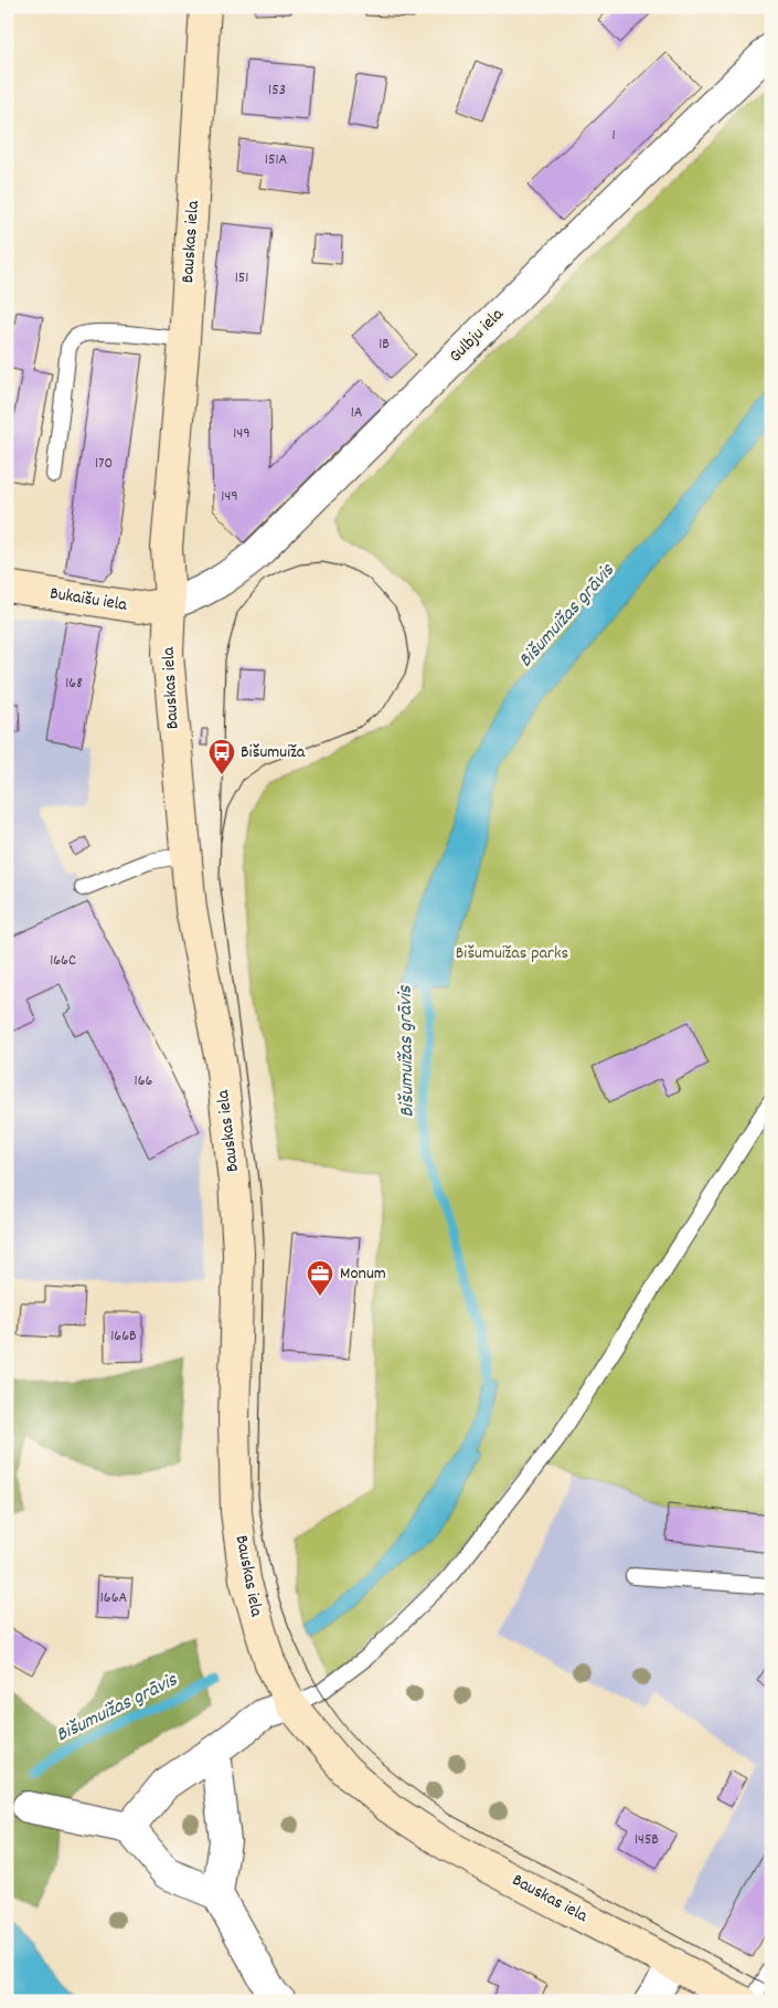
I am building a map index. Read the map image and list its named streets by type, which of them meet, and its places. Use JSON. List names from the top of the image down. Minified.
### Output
{"streets":{"street":["Bauskas iela","Gulbju iela","Bukaišu iela"]},"crossings":[["Bauskas iela","Gulbju iela"],["Bauskas iela","Bukaišu iela"],["Gulbju iela","Bukaišu iela"]],"water":["Bišumuižas grāvis"],"parks":["Bišumuižas parks"],"places":{"bus stop":["Bišumuiža"],"office":["Monum"]},"house_numbers":["153","1","151A","151","1B","1A","149","170","149","168","166C","166","166B","166A","145B"]}
